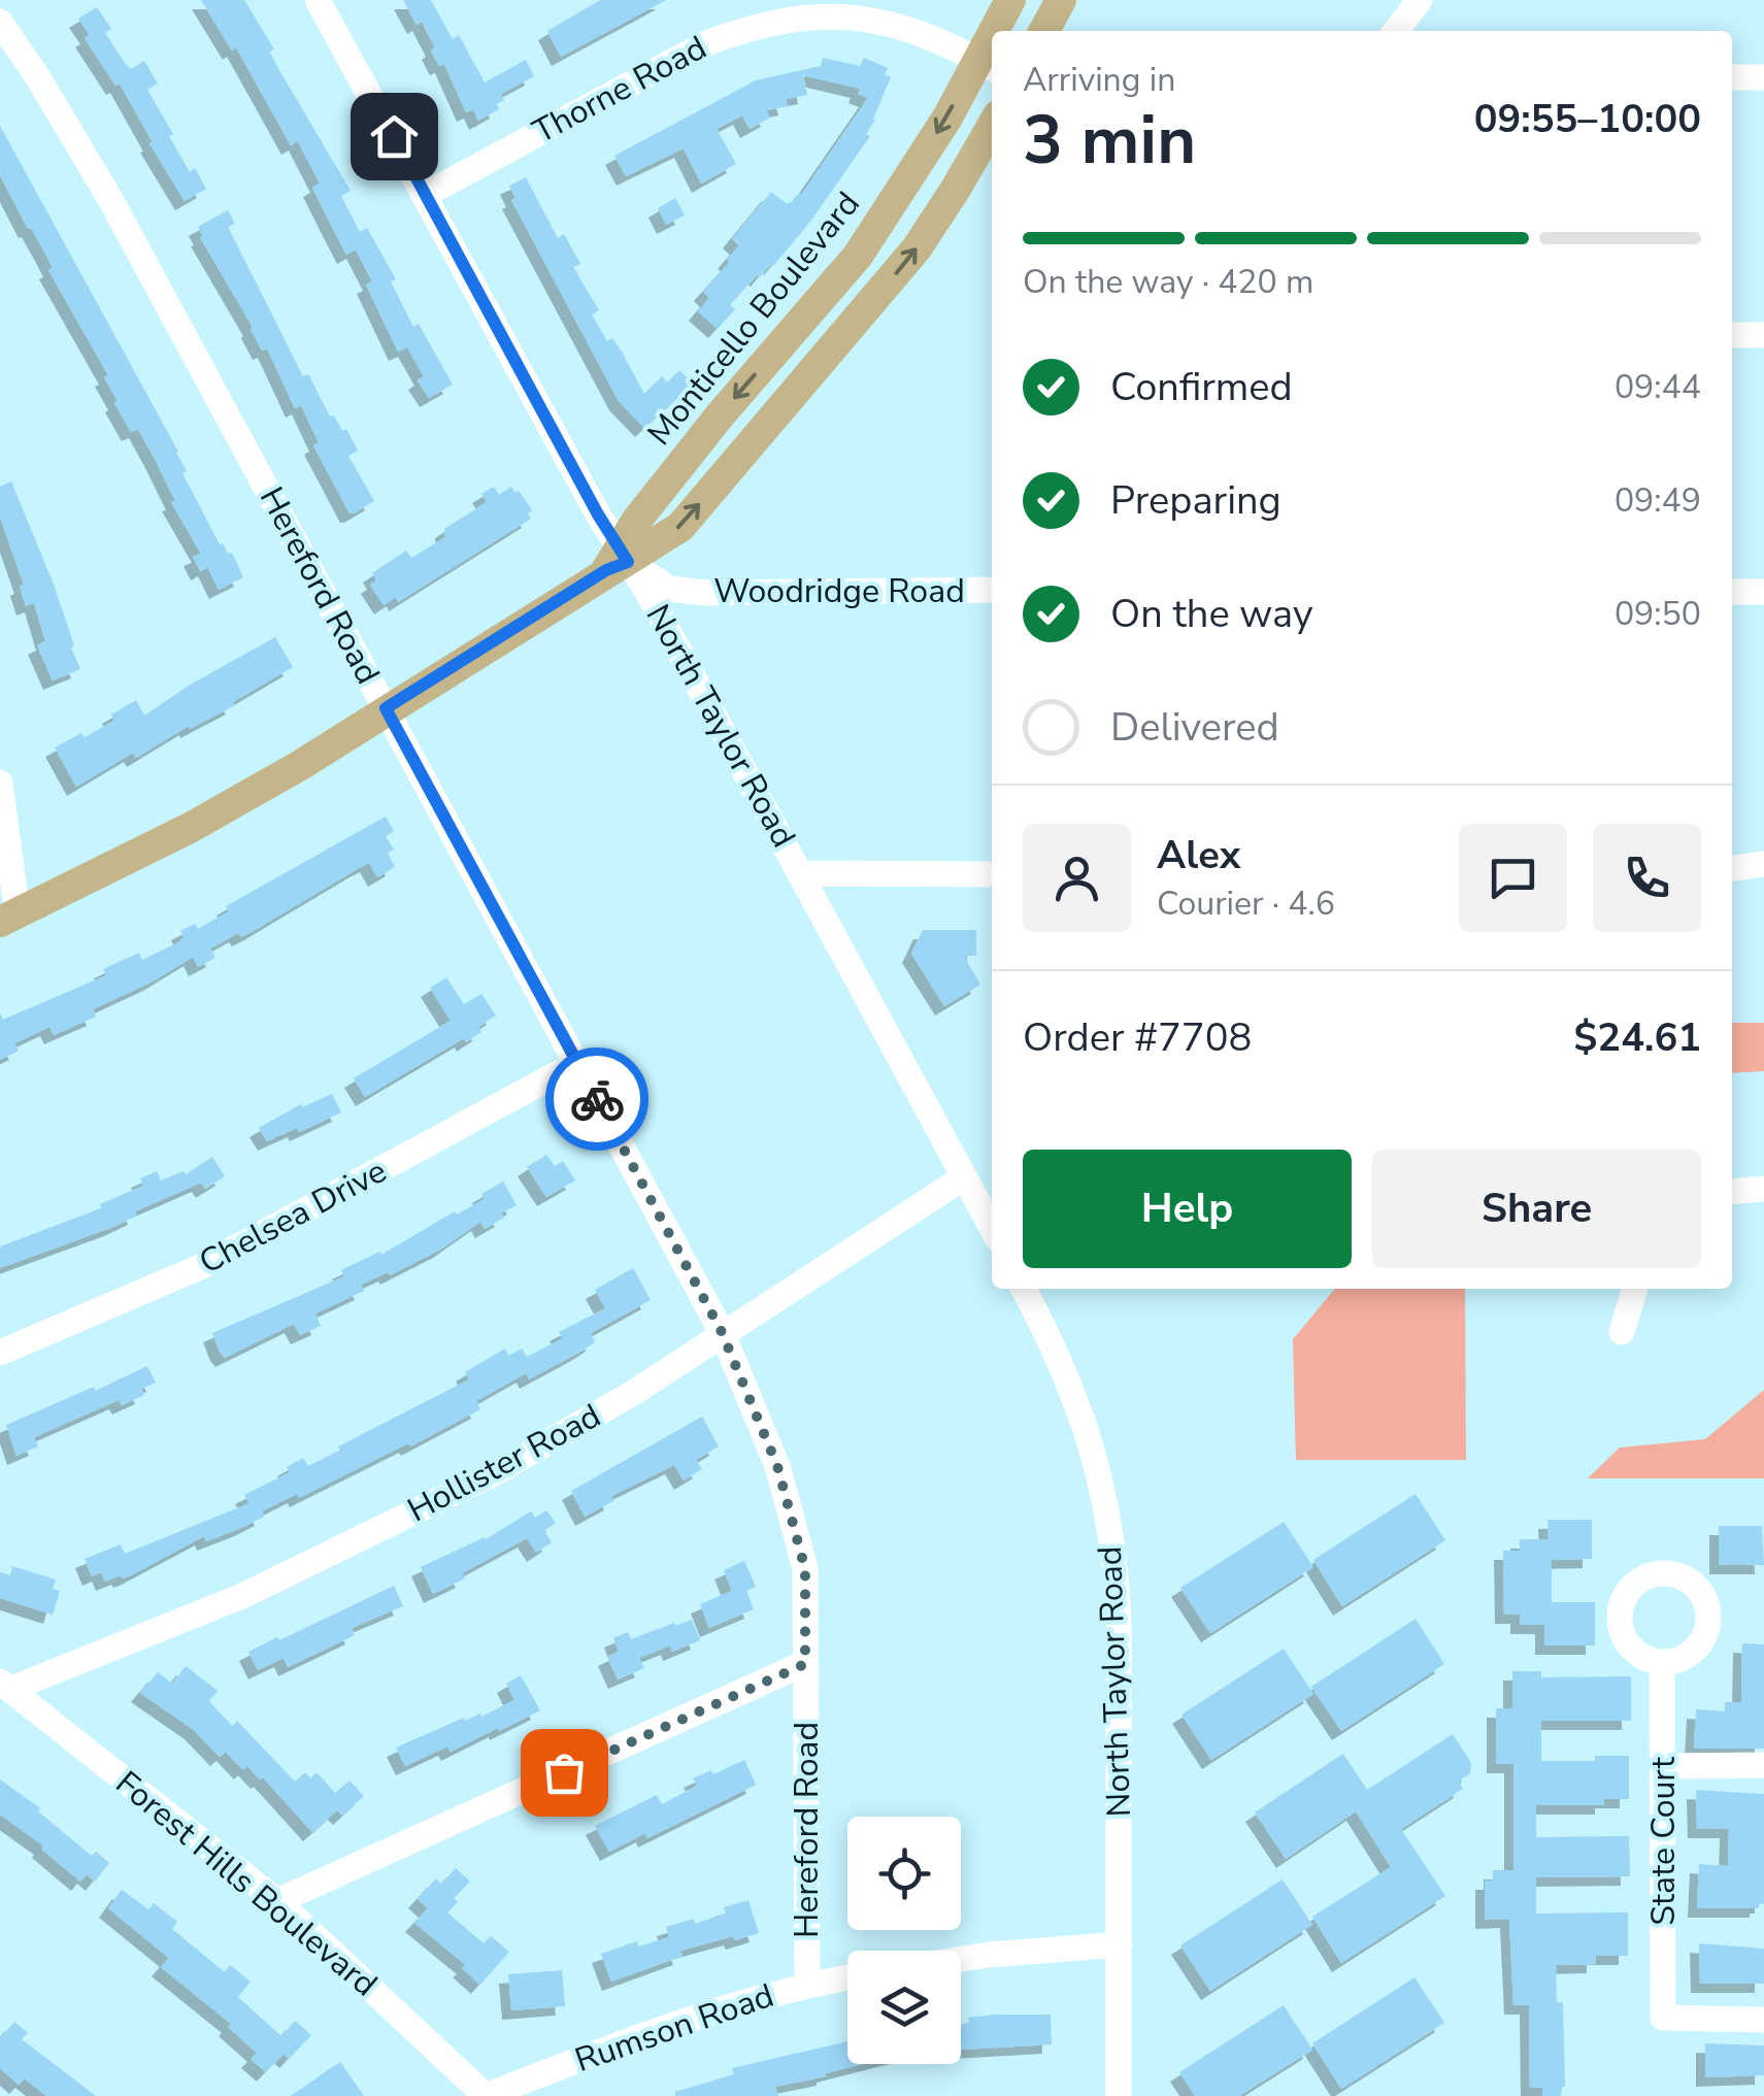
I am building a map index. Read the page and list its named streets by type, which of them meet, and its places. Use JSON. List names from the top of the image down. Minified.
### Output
{"streets":{"main road":["Monticello Boulevard"],"street":["Thorne Road","Hereford Road","Woodridge Road","North Taylor Road","Chelsea Drive","Hollister Road","State Court","Forest Hills Boulevard","Rumson Road"]},"crossings":[["Thorne Road","Monticello Boulevard"],["Thorne Road","North Taylor Road"],["Monticello Boulevard","Hereford Road"],["Monticello Boulevard","Woodridge Road"],["Monticello Boulevard","North Taylor Road"],["Hereford Road","Chelsea Drive"],["Hereford Road","Hollister Road"],["Hereford Road","Rumson Road"],["Woodridge Road","North Taylor Road"],["North Taylor Road","Hollister Road"],["Hollister Road","Forest Hills Boulevard"],["Forest Hills Boulevard","Rumson Road"]],"page":{"heading":["3 min","Arriving in","09:55–10:00"],"panel":["Alex","Courier · 4.6","Order #7708","$24.61"],"bar":"On the way · 420 m","list":[["Confirmed","09:44"],["Preparing","09:49"],["On the way","09:50"],"Delivered"],"buttons":["Help","Share"]}}
